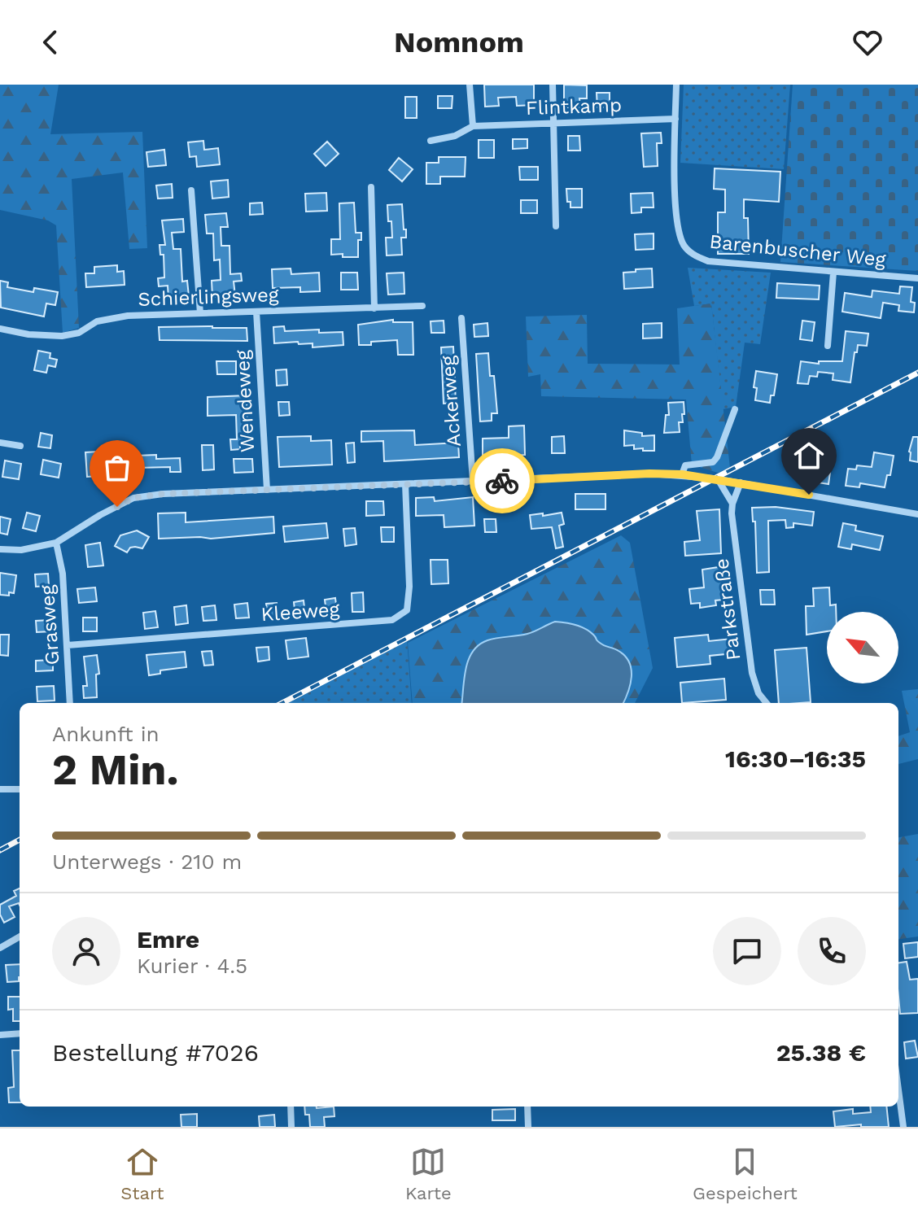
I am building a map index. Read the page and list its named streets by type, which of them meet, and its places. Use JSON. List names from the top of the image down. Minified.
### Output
{"streets":{"street":["Flintkamp","Barenbuscher Weg","Schierlingsweg","Wendeweg","Ackerweg","Parkstraße","Kleeweg","Grasweg"]},"crossings":[["Flintkamp","Barenbuscher Weg"],["Schierlingsweg","Wendeweg"],["Kleeweg","Grasweg"]],"north":"top left","page":{"header":"Nomnom","heading":["2 Min.","Ankunft in","16:30–16:35"],"panel":["Emre","Kurier · 4.5","Bestellung #7026","25.38 €"],"bar":"Unterwegs · 210 m","tabs":["Start","Karte","Gespeichert"]}}
